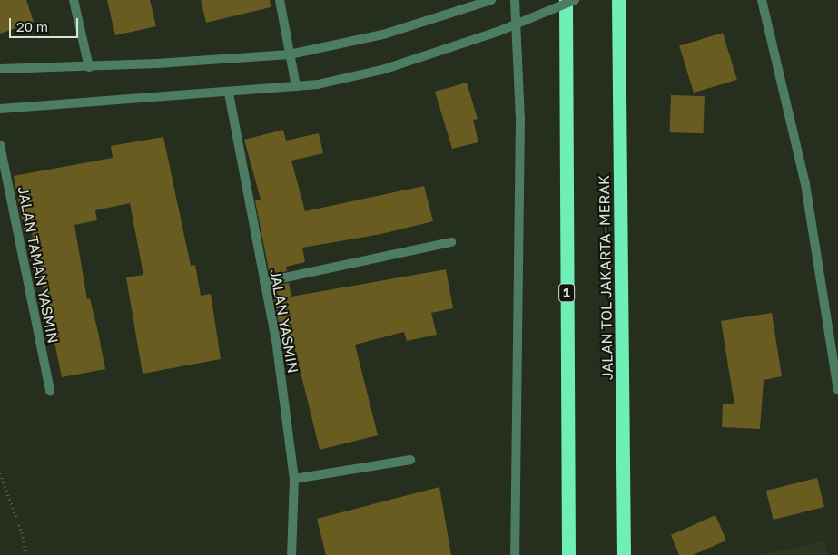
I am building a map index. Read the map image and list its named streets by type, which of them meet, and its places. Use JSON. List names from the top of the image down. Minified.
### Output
{"streets":{"highway":["JALAN TOL JAKARTA–MERAK","1"],"street":["JALAN TAMAN YASMIN","JALAN YASMIN"]},"scale_bar":"20 m"}
